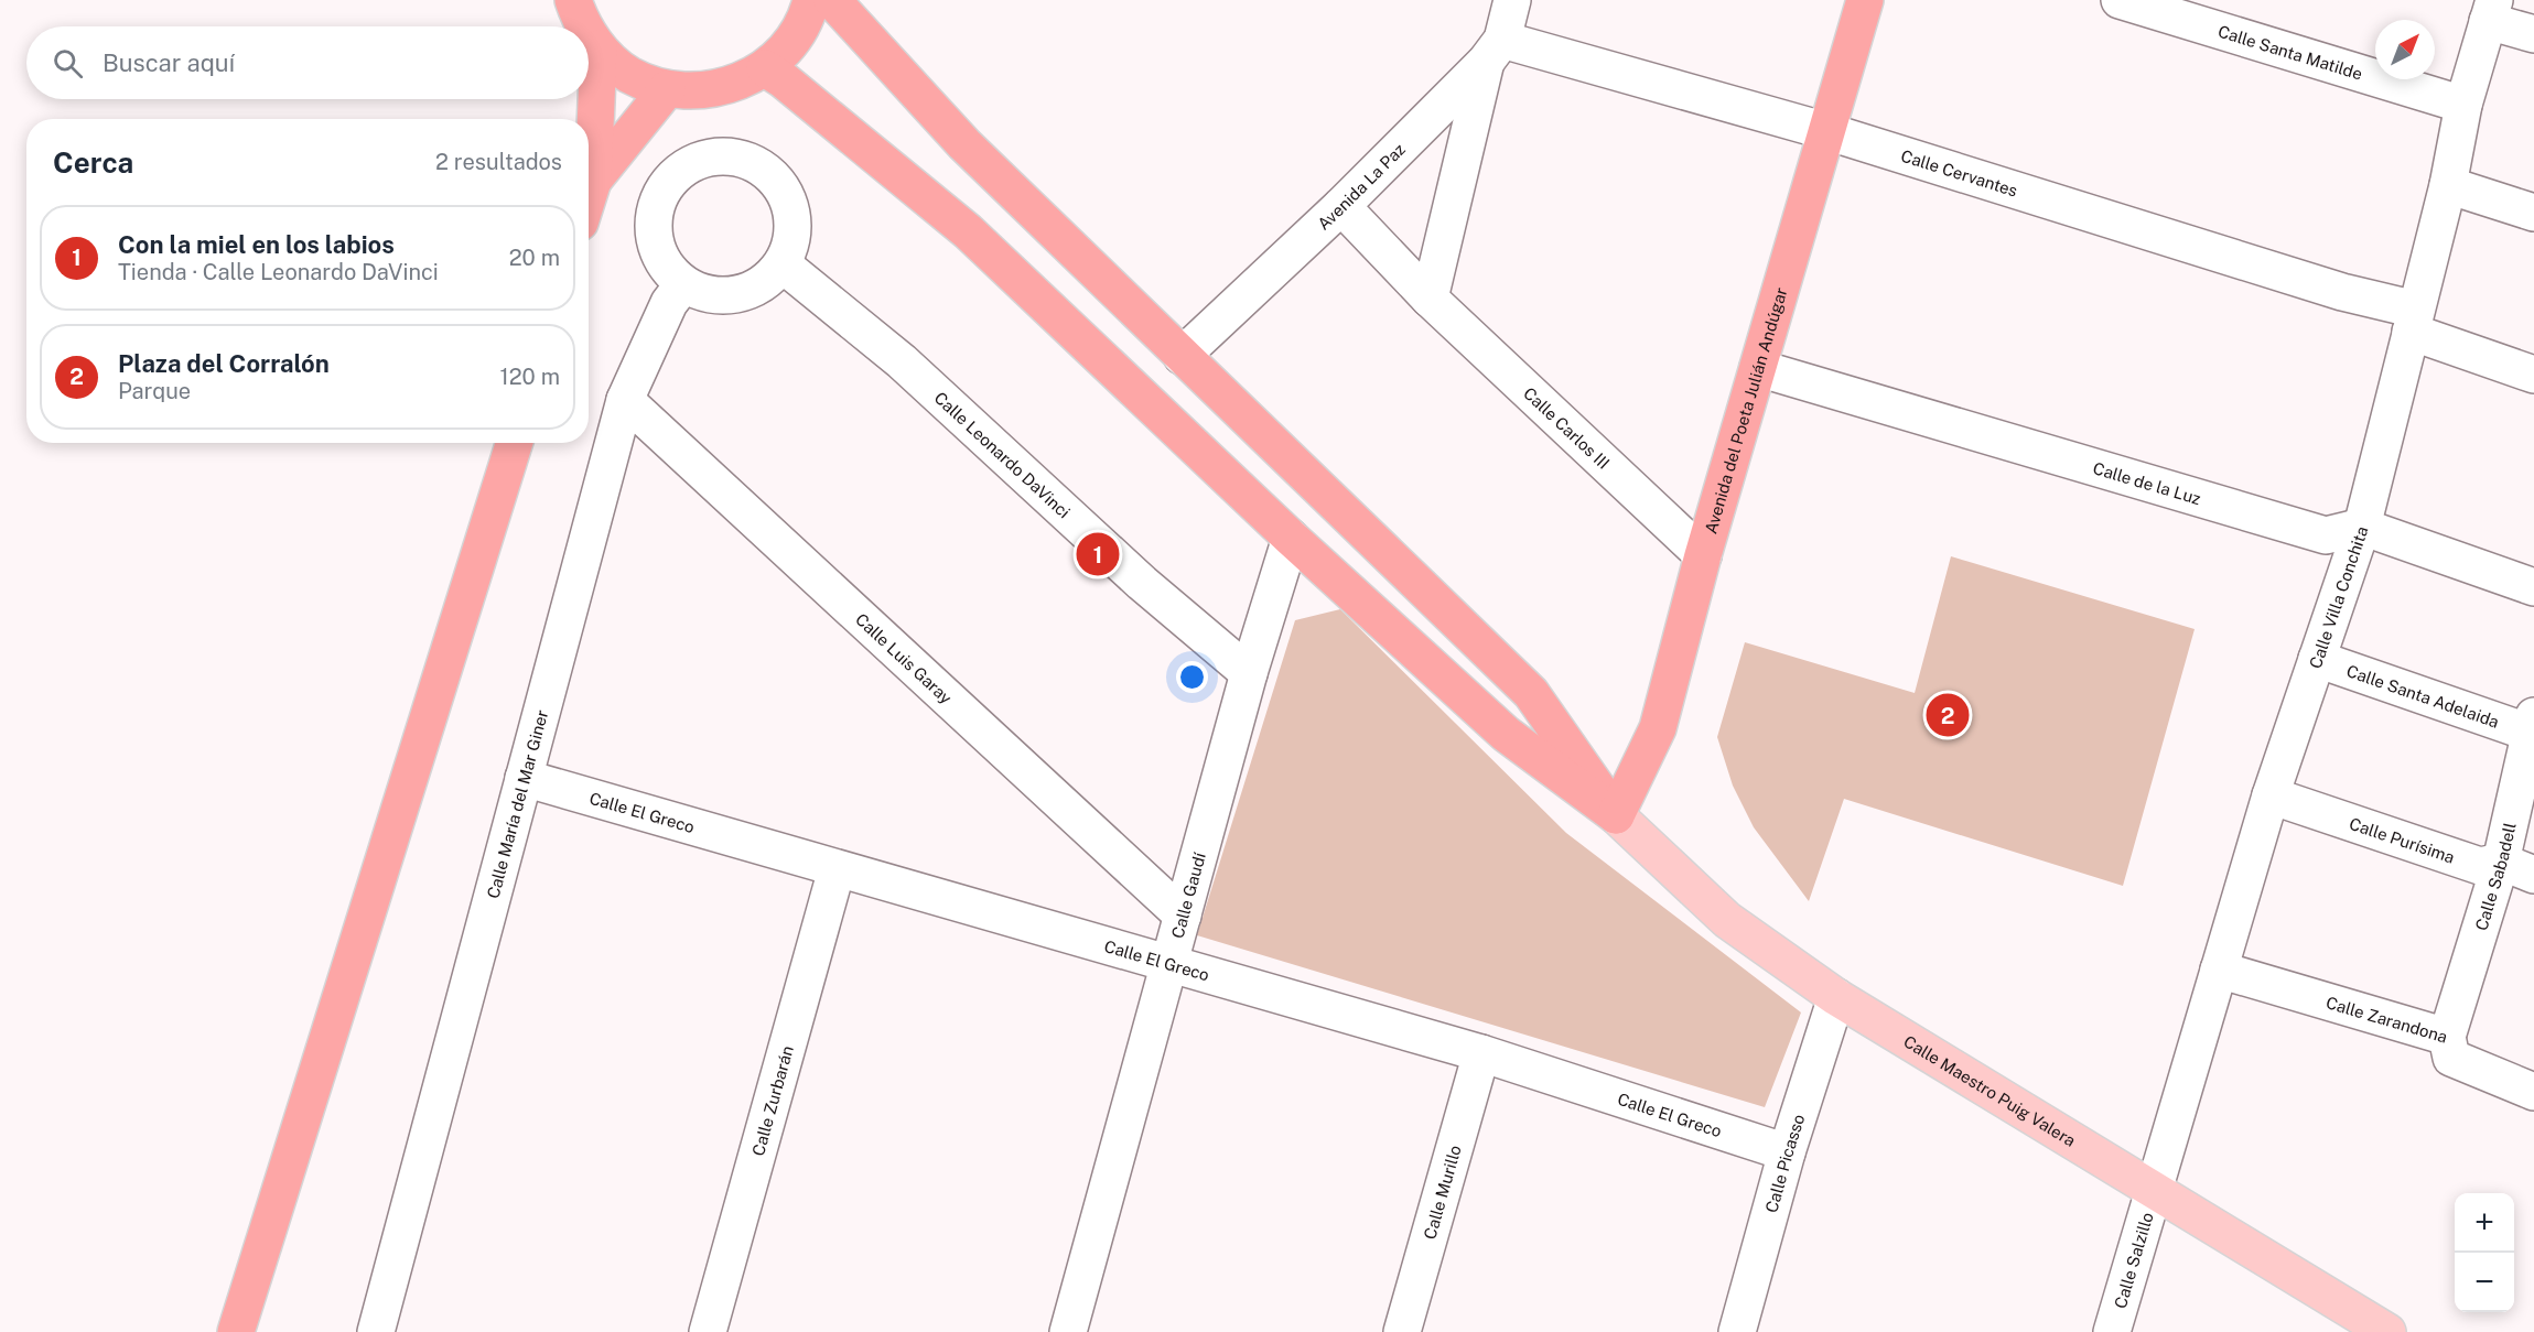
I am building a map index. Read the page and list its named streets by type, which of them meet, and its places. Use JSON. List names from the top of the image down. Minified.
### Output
{"streets":{"highway":["Avenida del Poeta Julián Andúgar"],"main road":["Calle Maestro Puig Valera"],"street":["Calle Santa Matilde","Calle Cervantes","Avenida La Paz","Calle Carlos III","Calle Leonardo DaVinci","Calle de la Luz","Calle Villa Conchita","Calle Luis Garay","Calle Santa Adelaida","Calle María del Mar Giner","Calle El Greco","Calle Purísima","Calle Sabadell","Calle Gaudí","Calle Zarandona","Calle Zurbarán","Calle Picasso","Calle Murillo","Calle Salzillo"]},"crossings":[["Calle Santa Matilde","Calle Villa Conchita"],["Calle Cervantes","Avenida La Paz"],["Calle Cervantes","Avenida del Poeta Julián Andúgar"],["Calle Cervantes","Calle Villa Conchita"],["Avenida La Paz","Calle Carlos III"],["Avenida del Poeta Julián Andúgar","Calle Carlos III"],["Avenida del Poeta Julián Andúgar","Calle de la Luz"],["Avenida del Poeta Julián Andúgar","Calle Maestro Puig Valera"],["Calle Leonardo DaVinci","Calle María del Mar Giner"],["Calle Leonardo DaVinci","Calle Gaudí"],["Calle de la Luz","Calle Villa Conchita"],["Calle Villa Conchita","Calle Santa Adelaida"],["Calle Villa Conchita","Calle Purísima"],["Calle Villa Conchita","Calle Zarandona"],["Calle Villa Conchita","Calle Maestro Puig Valera"],["Calle Villa Conchita","Calle Salzillo"],["Calle Luis Garay","Calle María del Mar Giner"],["Calle Luis Garay","Calle Gaudí"],["Calle Santa Adelaida","Calle Sabadell"],["Calle María del Mar Giner","Calle El Greco"],["Calle El Greco","Calle Gaudí"],["Calle El Greco","Calle Zurbarán"],["Calle El Greco","Calle Picasso"],["Calle El Greco","Calle Murillo"],["Calle Purísima","Calle Sabadell"],["Calle Sabadell","Calle Zarandona"],["Calle Maestro Puig Valera","Calle Picasso"],["Calle Maestro Puig Valera","Calle Salzillo"]],"north":"top right","page":{"search":"Buscar aquí","heading":["Cerca","2 resultados"],"list":[{"mark":"1","name":"Con la miel en los labios","note":"Tienda · Calle Leonardo DaVinci","value":"20 m"},{"mark":"2","name":"Plaza del Corralón","note":"Parque","value":"120 m"}],"pins":["1","2"],"map_buttons":["+","−"]}}
